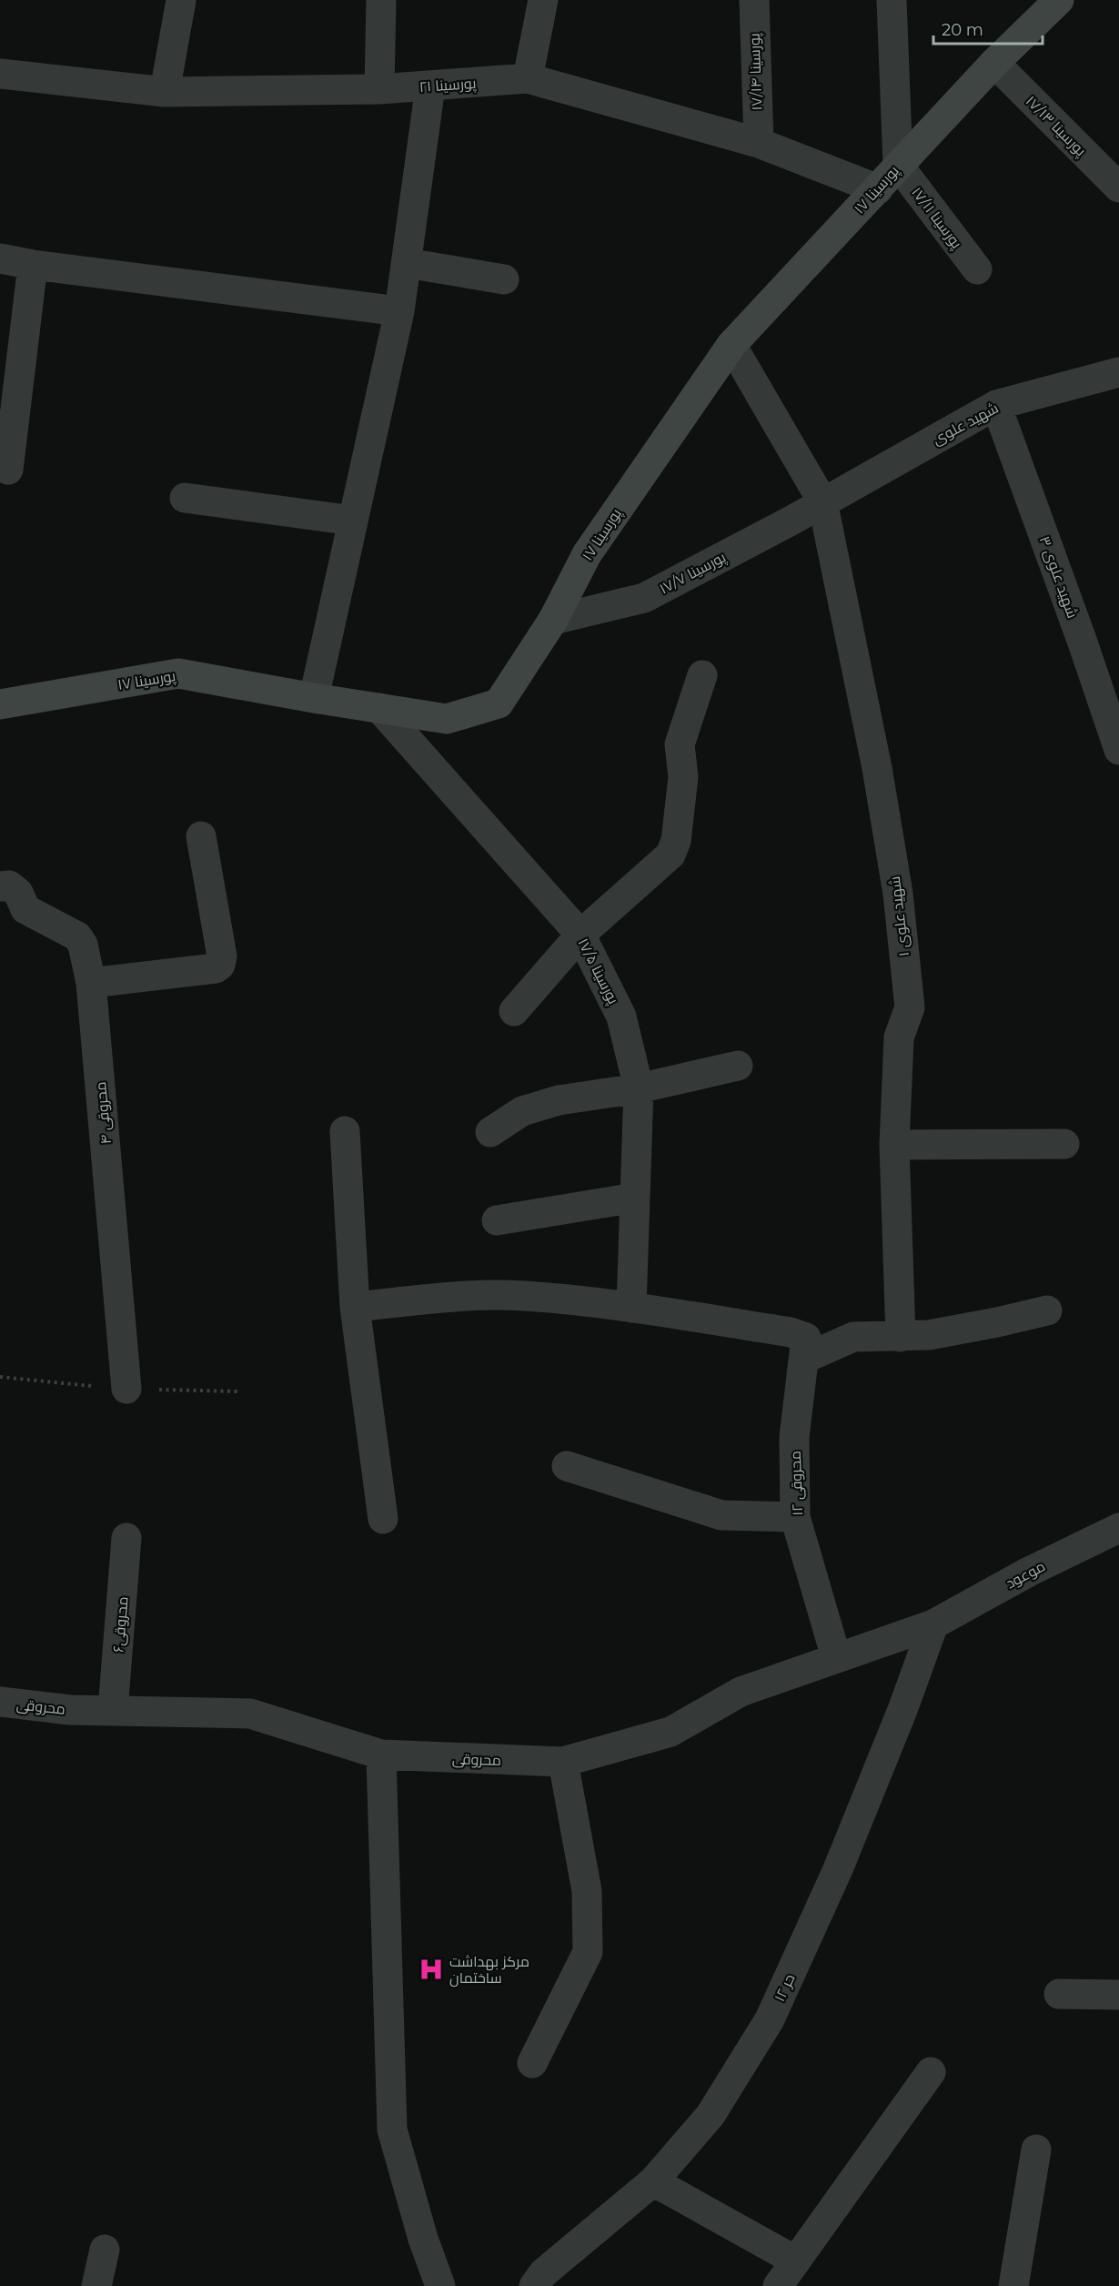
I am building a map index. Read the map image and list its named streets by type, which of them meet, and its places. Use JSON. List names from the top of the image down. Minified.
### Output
{"streets":{"street":["پورسینا ۱۷/۱۴","پورسینا ۲۱","پورسینا ۱۷/۱۳","پورسینا ۱۷","پورسینا ۱۷/۱۱","شهید علوی","پورسینا ۱۷/۷","شهید علوی ۳","شهید علوی ۱","پورسینا ۱۷/۵","محروقی ۴","محروقی ۱۲","موعود","محروقی۶","محروقی","حر ۱۲"]},"crossings":[["پورسینا ۱۷/۱۴","پورسینا ۲۱"],["پورسینا ۲۱","پورسینا ۱۷"],["پورسینا ۱۷/۱۳","پورسینا ۱۷"],["پورسینا ۱۷","پورسینا ۱۷/۱۱"],["پورسینا ۱۷","پورسینا ۱۷/۷"],["پورسینا ۱۷","شهید علوی ۱"],["پورسینا ۱۷","پورسینا ۱۷/۵"],["شهید علوی","پورسینا ۱۷/۷"],["شهید علوی","شهید علوی ۳"],["شهید علوی","شهید علوی ۱"],["پورسینا ۱۷/۷","شهید علوی ۱"],["محروقی ۱۲","محروقی"],["موعود","محروقی"],["موعود","حر ۱۲"],["محروقی۶","محروقی"],["محروقی","حر ۱۲"]],"places":{"hospital":["مرکز بهداشت ساختمان"]},"scale_bar":"20 m"}
